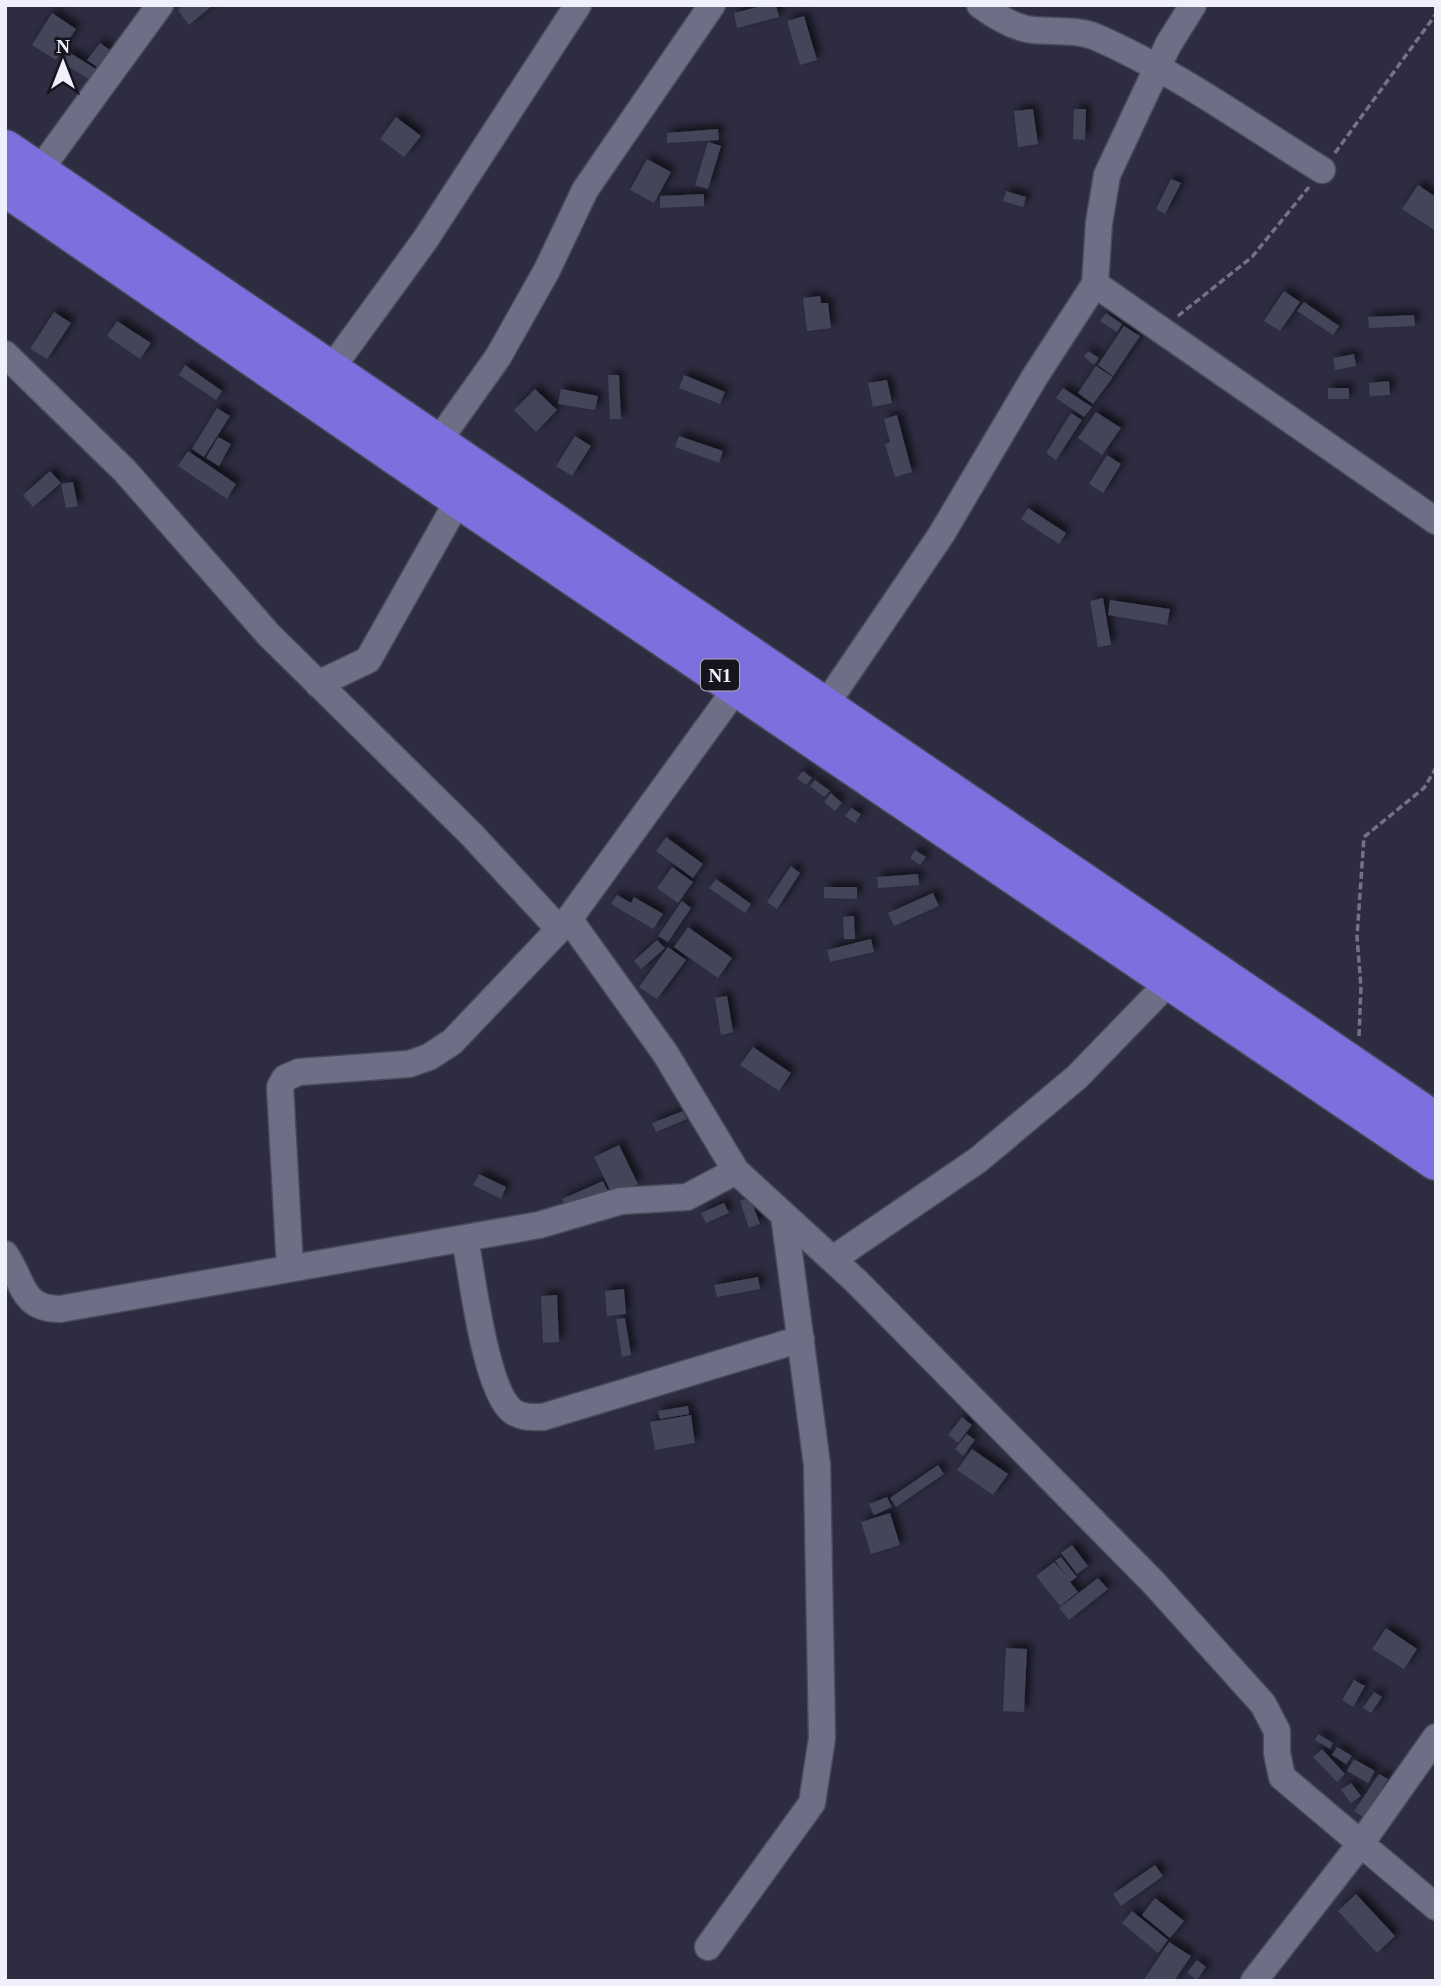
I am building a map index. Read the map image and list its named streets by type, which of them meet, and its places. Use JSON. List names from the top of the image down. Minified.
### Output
{"streets":{"highway":["N1"]},"north":"top"}
